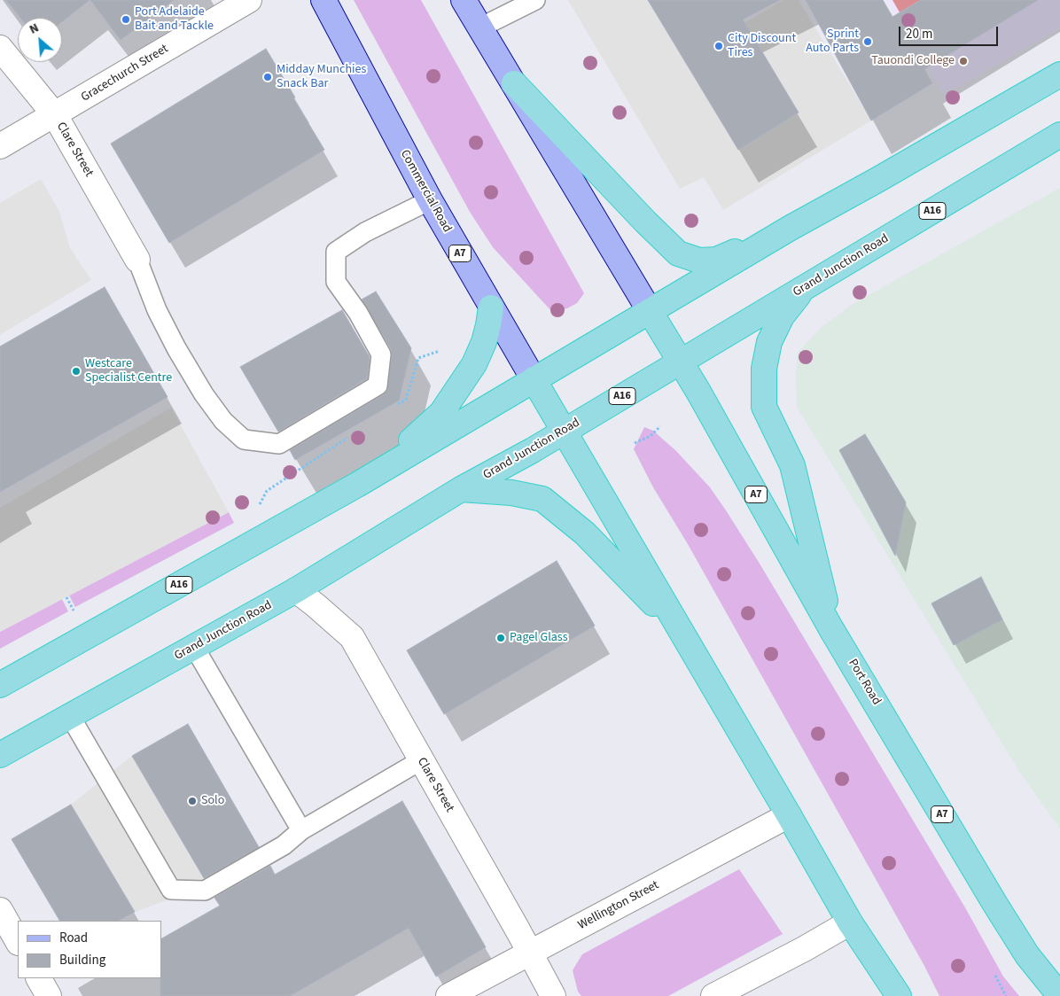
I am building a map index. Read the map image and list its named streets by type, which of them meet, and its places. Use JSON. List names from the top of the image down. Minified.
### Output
{"streets":{"highway":["A16","A7","Grand Junction Road","Port Road"],"main road":["Commercial Road"],"street":["Gracechurch Street","Clare Street","Wellington Street"]},"crossings":[["Gracechurch Street","Clare Street"],["Clare Street","Grand Junction Road"],["Clare Street","Wellington Street"],["Commercial Road","A16"],["Commercial Road","A7"],["A16","A7"],["A7","Grand Junction Road"],["A7","Port Road"],["A7","Wellington Street"],["Grand Junction Road","Port Road"]],"places":["Port Adelaide Bait and Tackle","Sprint Auto Parts","City Discount Tires","Tauondi College","Midday Munchies Snack Bar","Westcare Specialist Centre","Pagel Glass","Solo"],"legend":["Road","Building"],"scale_bar":"20 m","north":"top left"}
